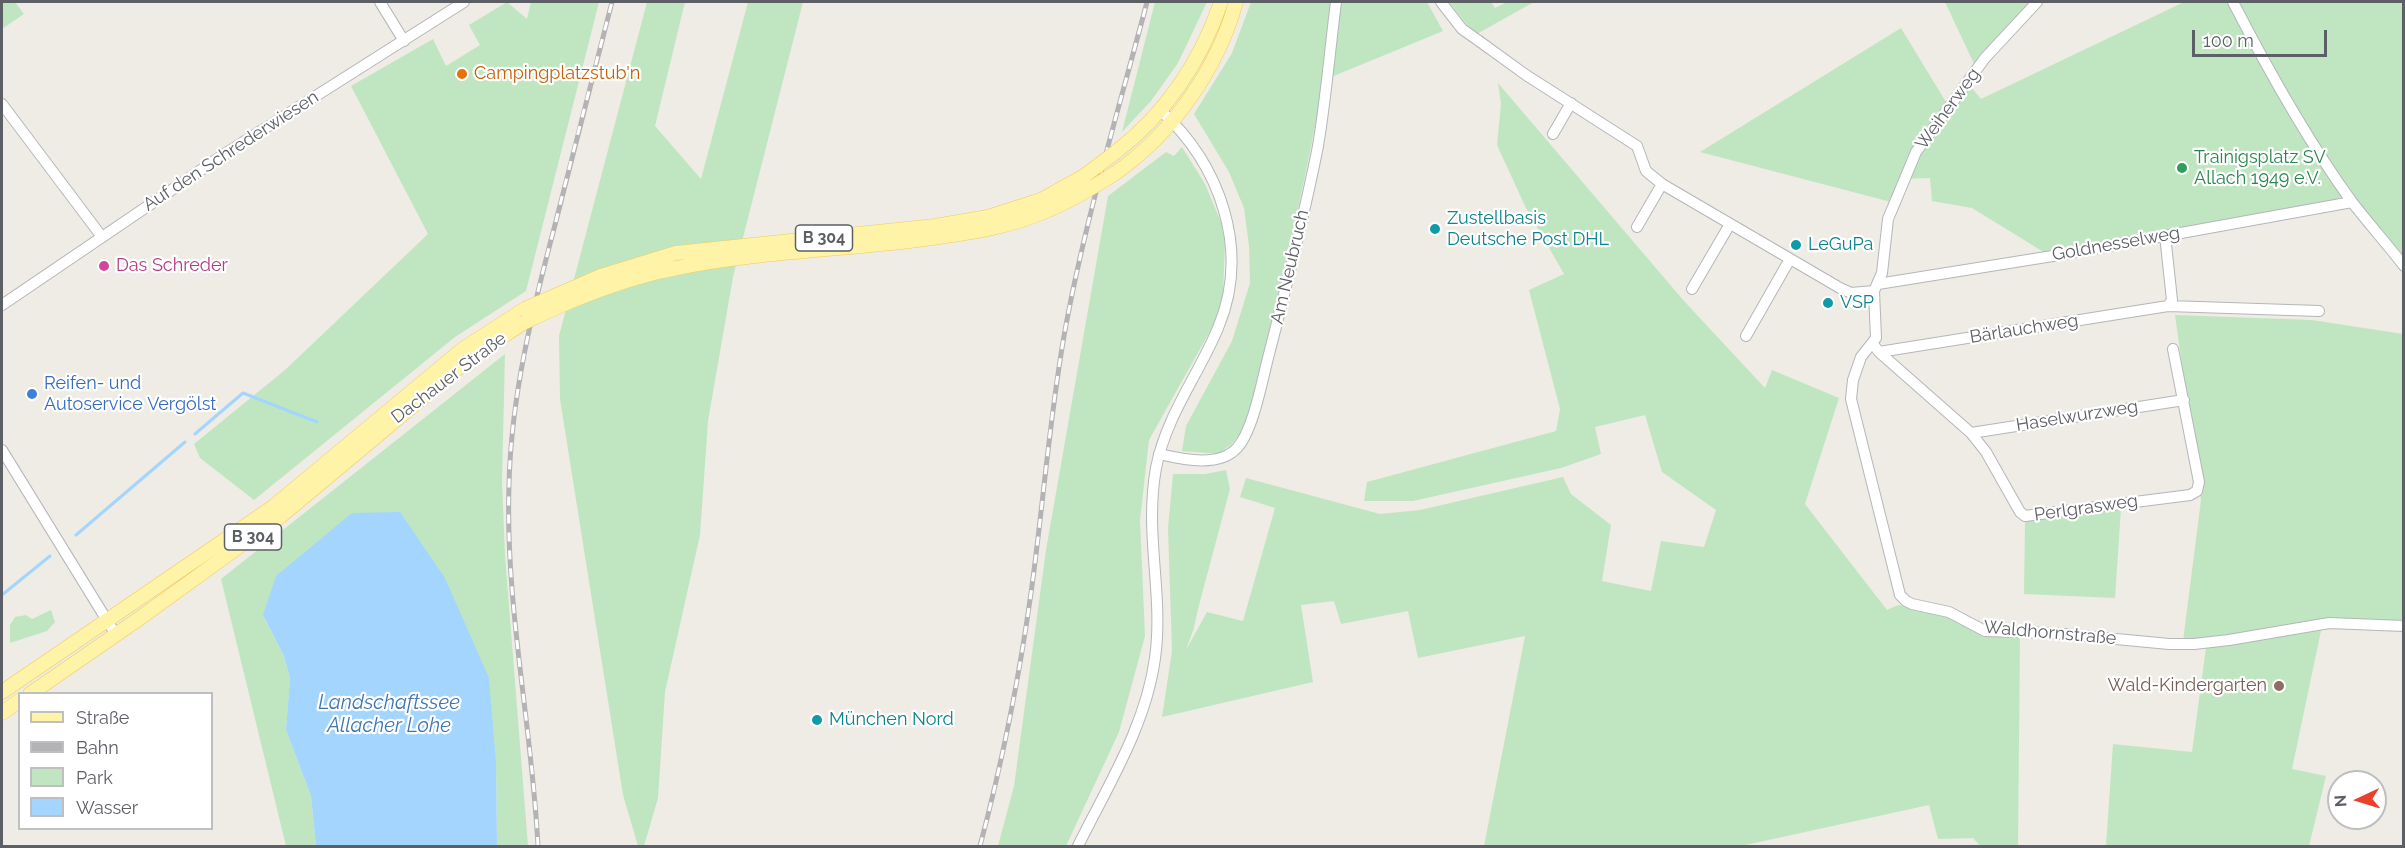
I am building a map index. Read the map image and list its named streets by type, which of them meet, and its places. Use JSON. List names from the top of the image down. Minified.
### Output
{"streets":{"main road":["B 304","Dachauer Straße"],"street":["Weiherweg","Auf den Schrederwiesen","Goldnesselweg","Am Neubruch","Bärlauchweg","Haselwurzweg","Perlgrasweg","Waldhornstraße"]},"crossings":[["Weiherweg","Goldnesselweg"],["Weiherweg","Bärlauchweg"],["Weiherweg","Perlgrasweg"],["Weiherweg","Waldhornstraße"],["Bärlauchweg","Perlgrasweg"],["Bärlauchweg","Waldhornstraße"],["Haselwurzweg","Perlgrasweg"],["Perlgrasweg","Waldhornstraße"]],"water":["Landschaftssee Allacher Lohe"],"places":["Campingplatzstub'n","Trainigsplatz SV Allach 1949 e.V.","Zustellbasis Deutsche Post DHL","LeGuPa","Das Schreder","VSP","Reifen- und Autoservice Vergölst","Wald-Kindergarten","München Nord"],"legend":["Straße","Bahn","Park","Wasser"],"scale_bar":"100 m","north":"left"}
